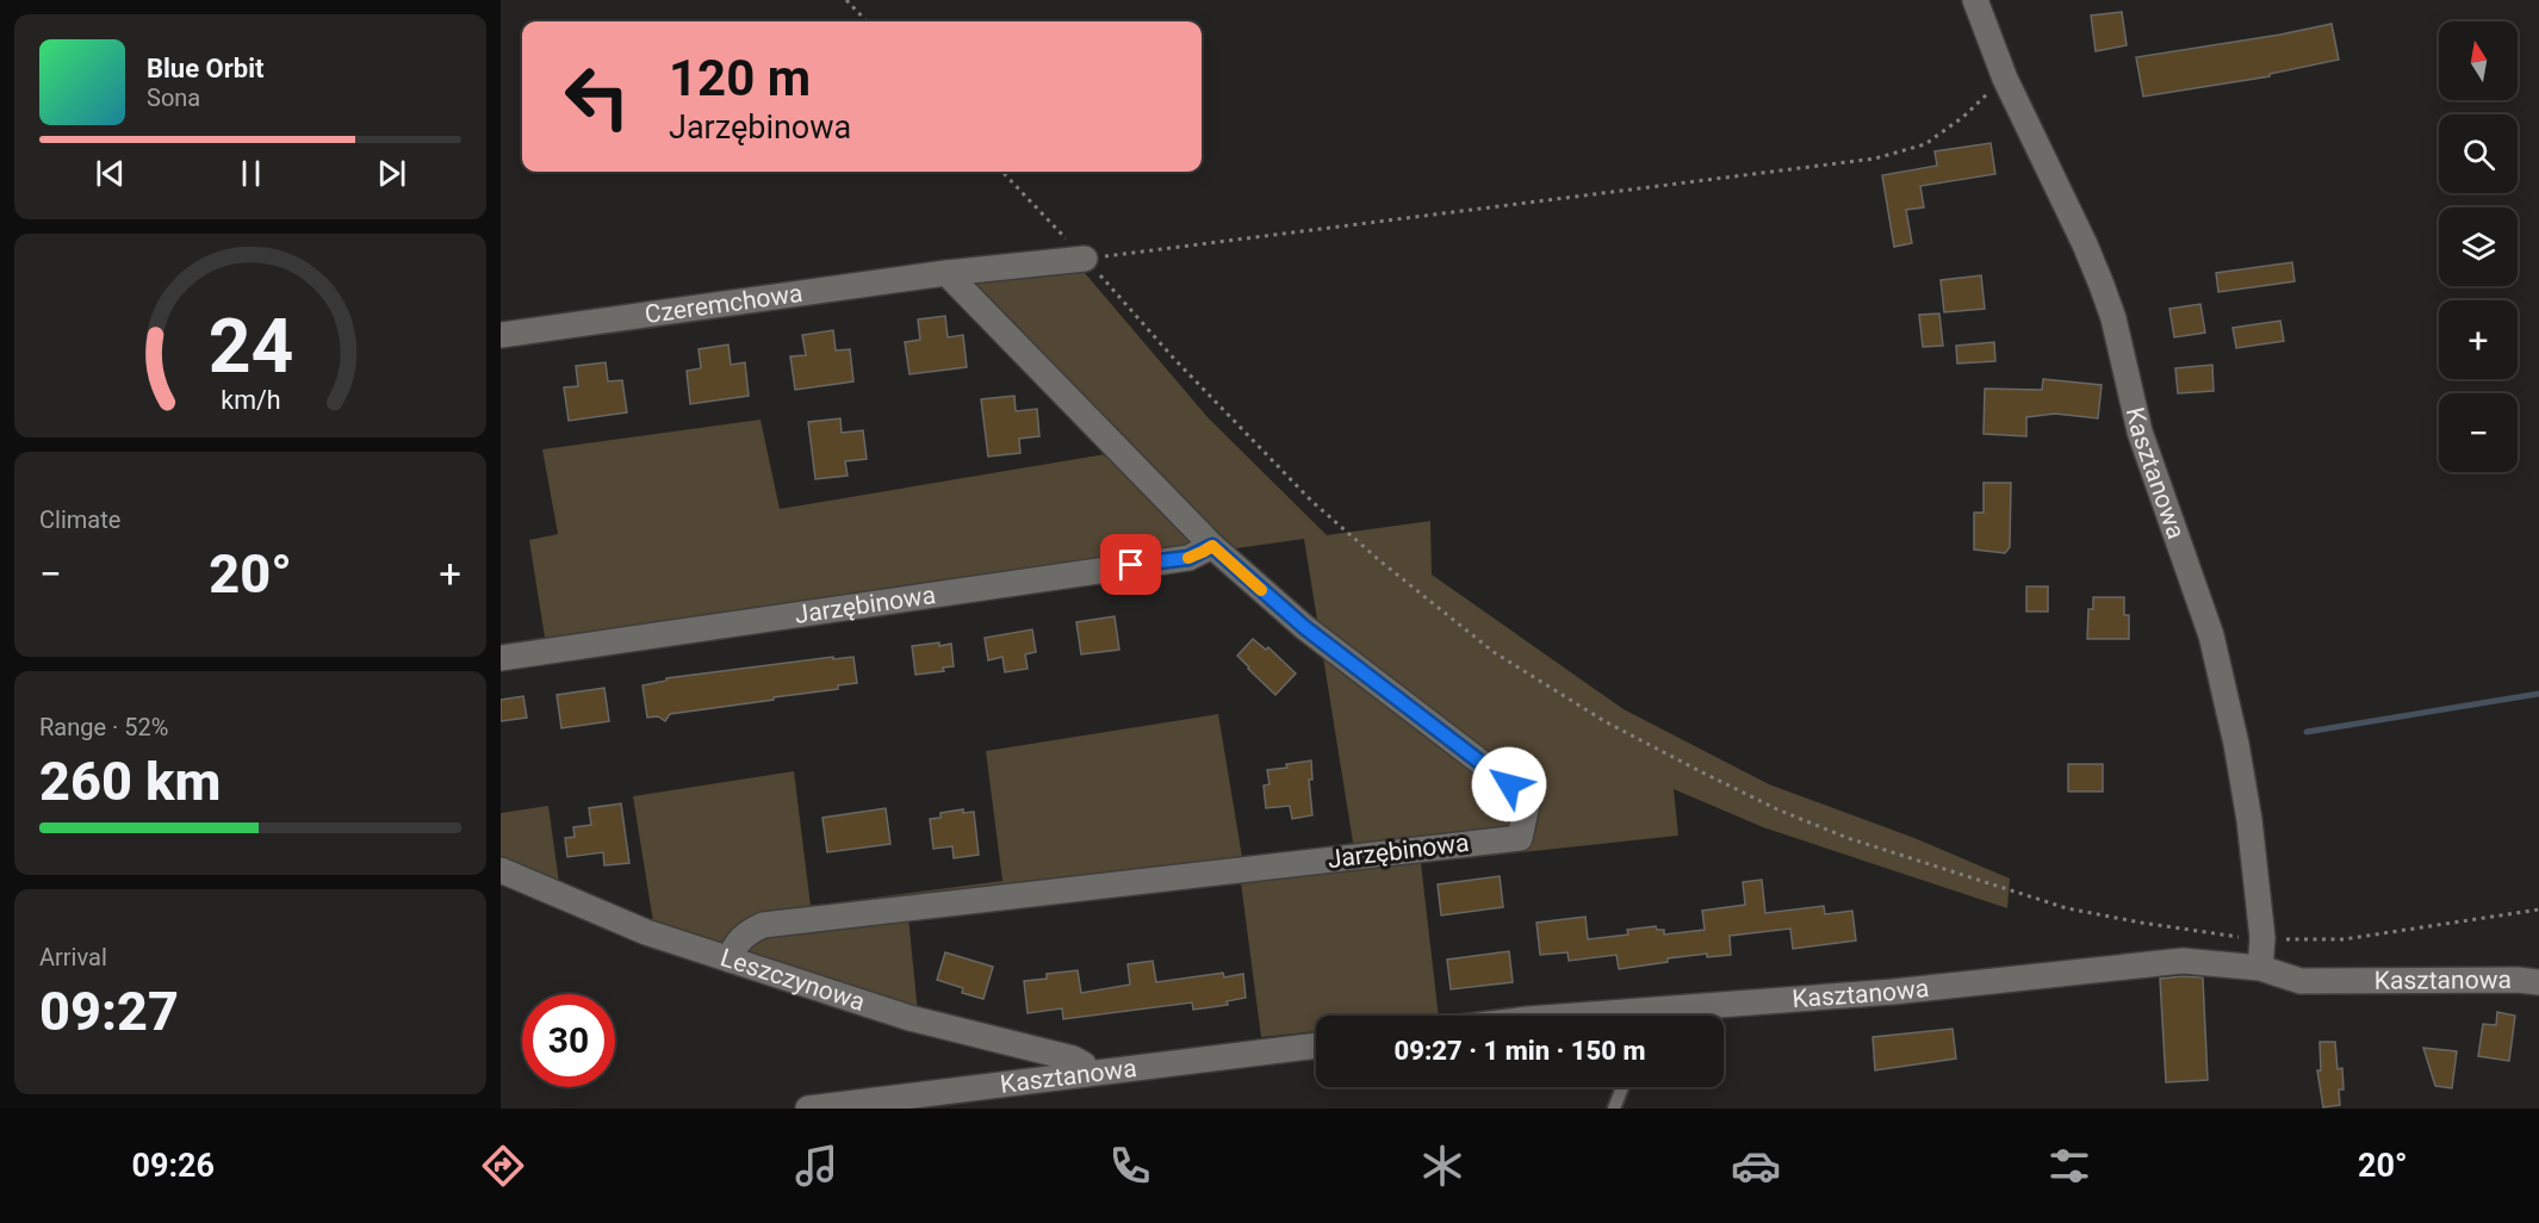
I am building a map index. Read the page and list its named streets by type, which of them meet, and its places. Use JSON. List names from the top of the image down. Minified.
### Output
{"streets":{"street":["Czeremchowa","Kasztanowa","Jarzębinowa","Leszczynowa"]},"crossings":[["Kasztanowa","Leszczynowa"],["Jarzębinowa","Leszczynowa"]],"north":"top","page":{"map_buttons":["+","−"],"turn":["120 m","Jarzębinowa"],"song":["Blue Orbit","Sona"],"tile":["Climate",["Range · 52%","260 km"],["Arrival","09:27"]],"heat":["−","20°","+"],"limit":"30","trip":"09:27 · 1 min · 150 m","tabs":["09:26","20°"],"gauge":["24","km/h"]}}
